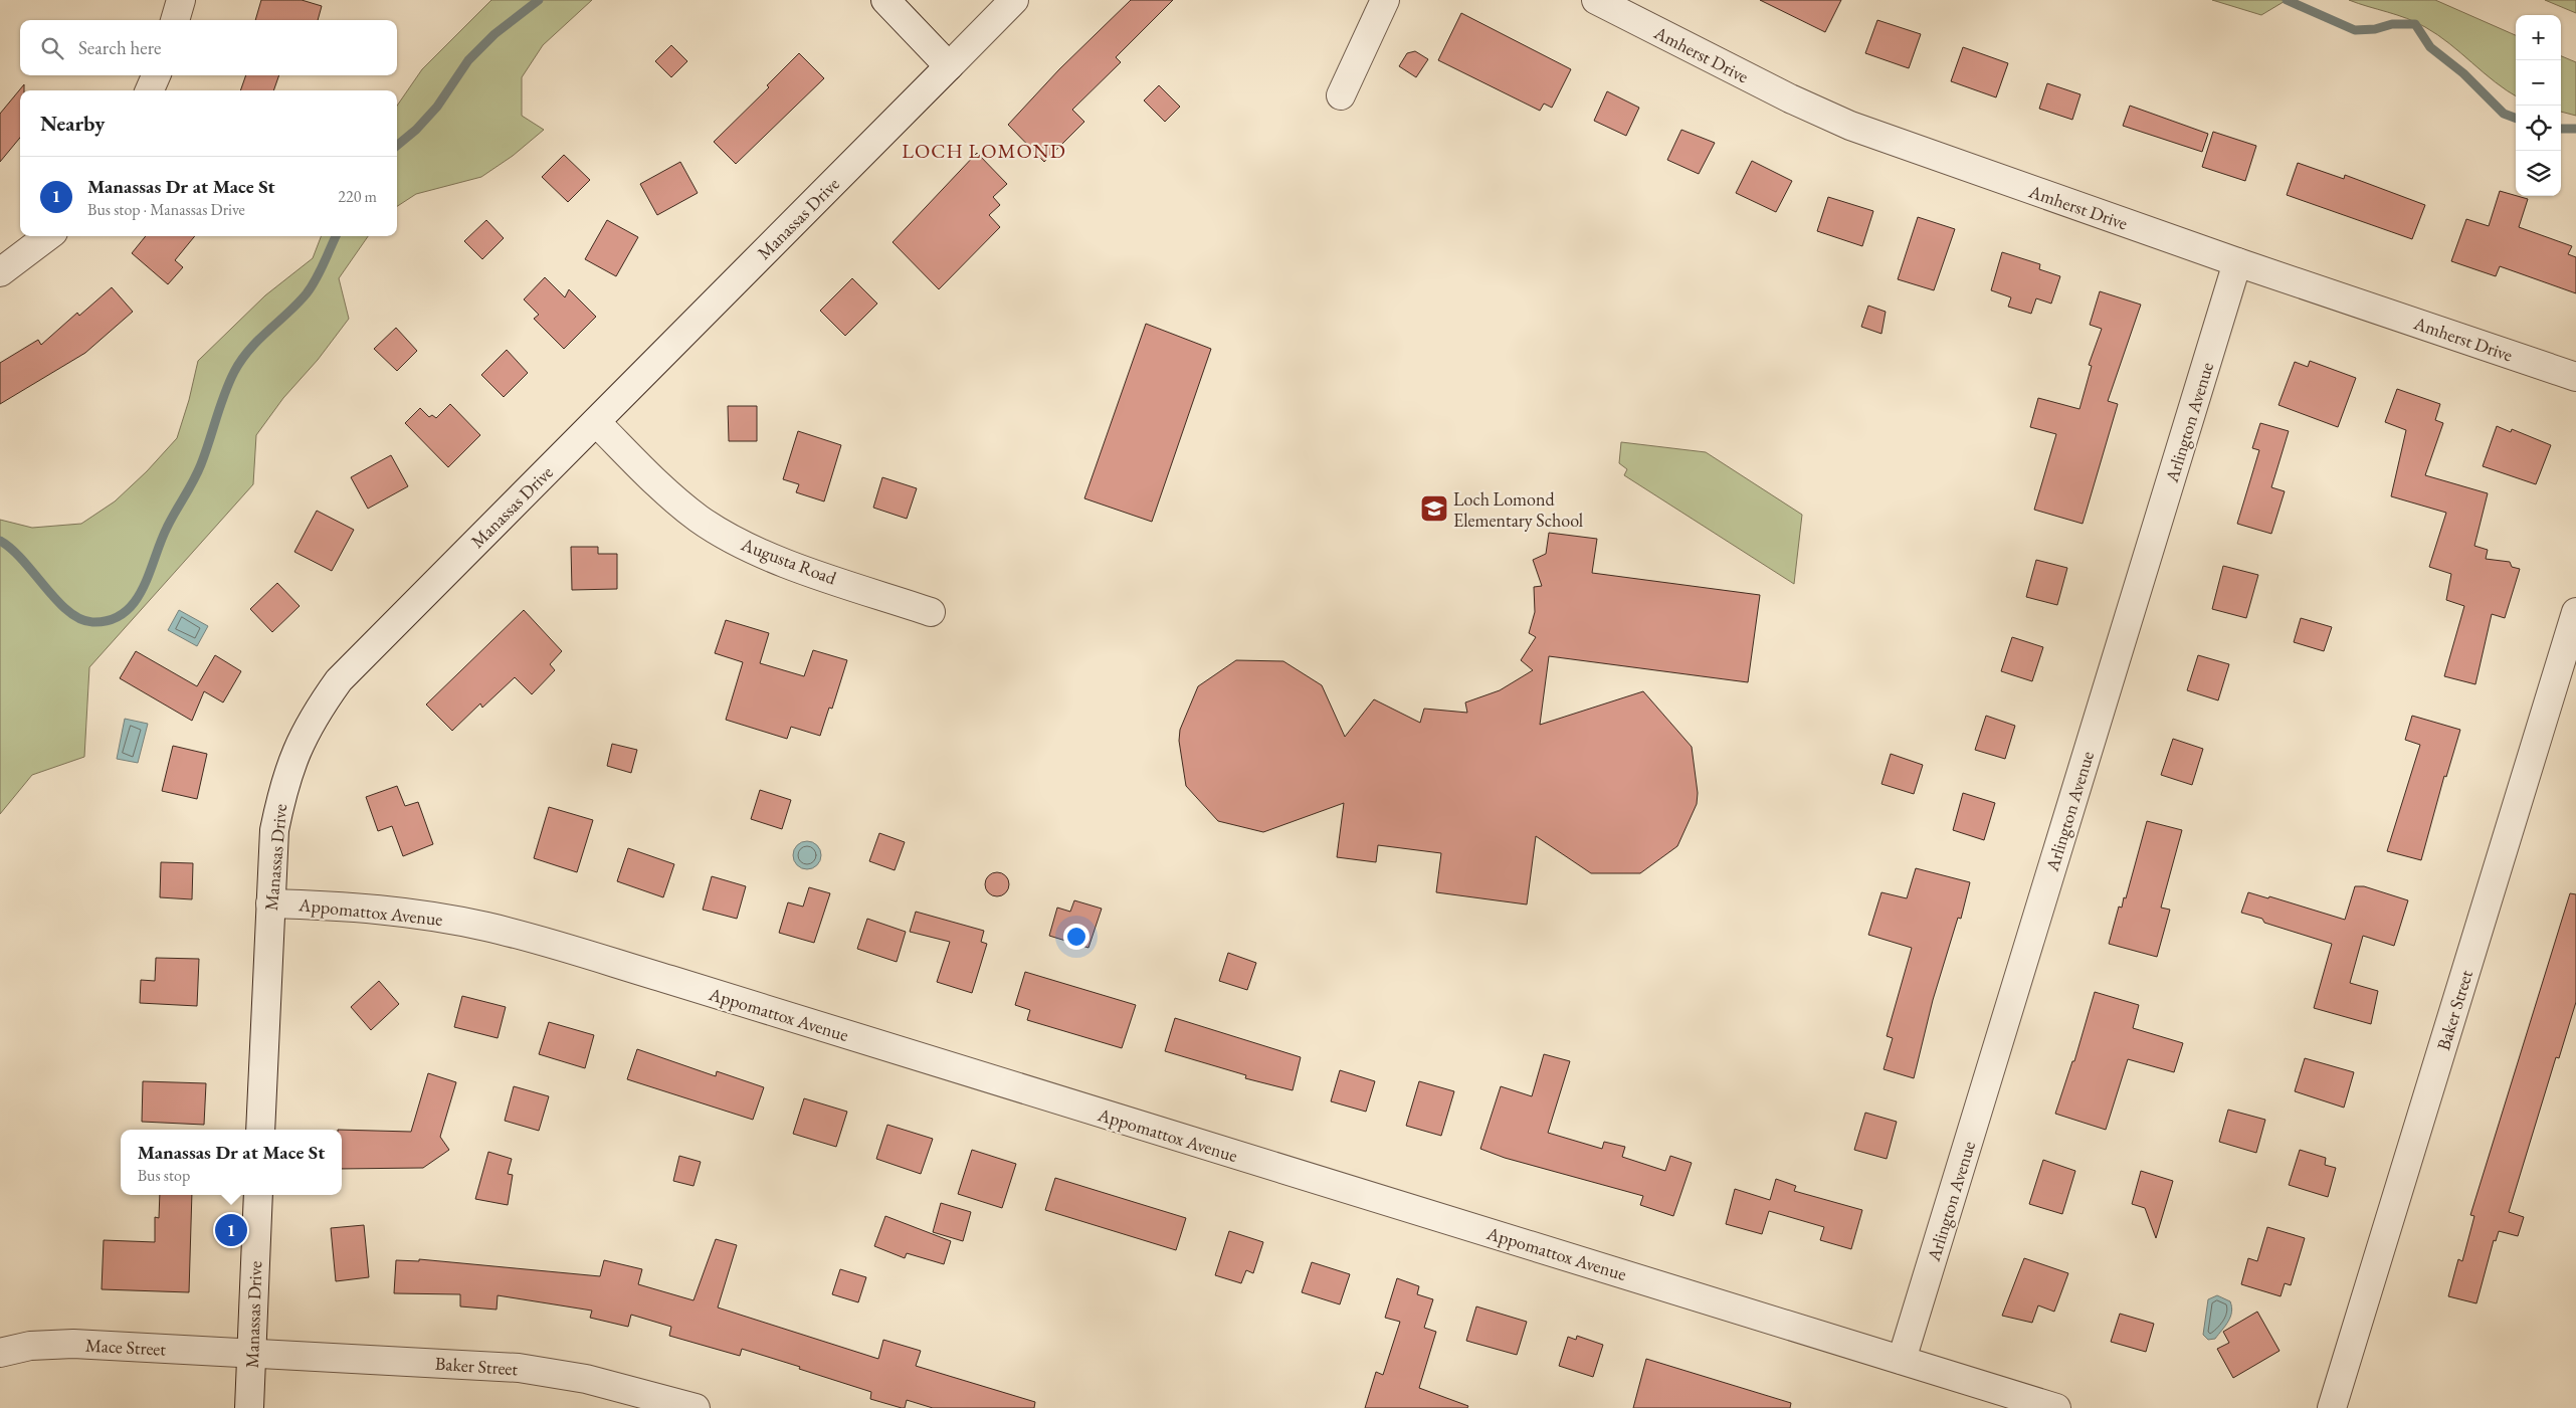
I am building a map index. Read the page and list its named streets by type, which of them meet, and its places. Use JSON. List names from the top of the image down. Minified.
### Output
{"streets":{"street":["Amherst Drive","Manassas Drive","Arlington Avenue","Augusta Road","Appomattox Avenue","Baker Street","Mace Street"]},"crossings":[["Amherst Drive","Arlington Avenue"],["Manassas Drive","Augusta Road"],["Manassas Drive","Appomattox Avenue"],["Manassas Drive","Baker Street"],["Manassas Drive","Mace Street"],["Arlington Avenue","Appomattox Avenue"],["Baker Street","Mace Street"]],"districts":["LOCH LOMOND"],"places":{"school or university":["Loch Lomond Elementary School"]},"page":{"map_buttons":["+","−"],"search":"Search here","heading":"Nearby","list":[{"mark":"1","name":"Manassas Dr at Mace St","note":"Bus stop · Manassas Drive","value":"220 m"}],"popup":["Manassas Dr at Mace St","Bus stop"],"pins":"1"}}
